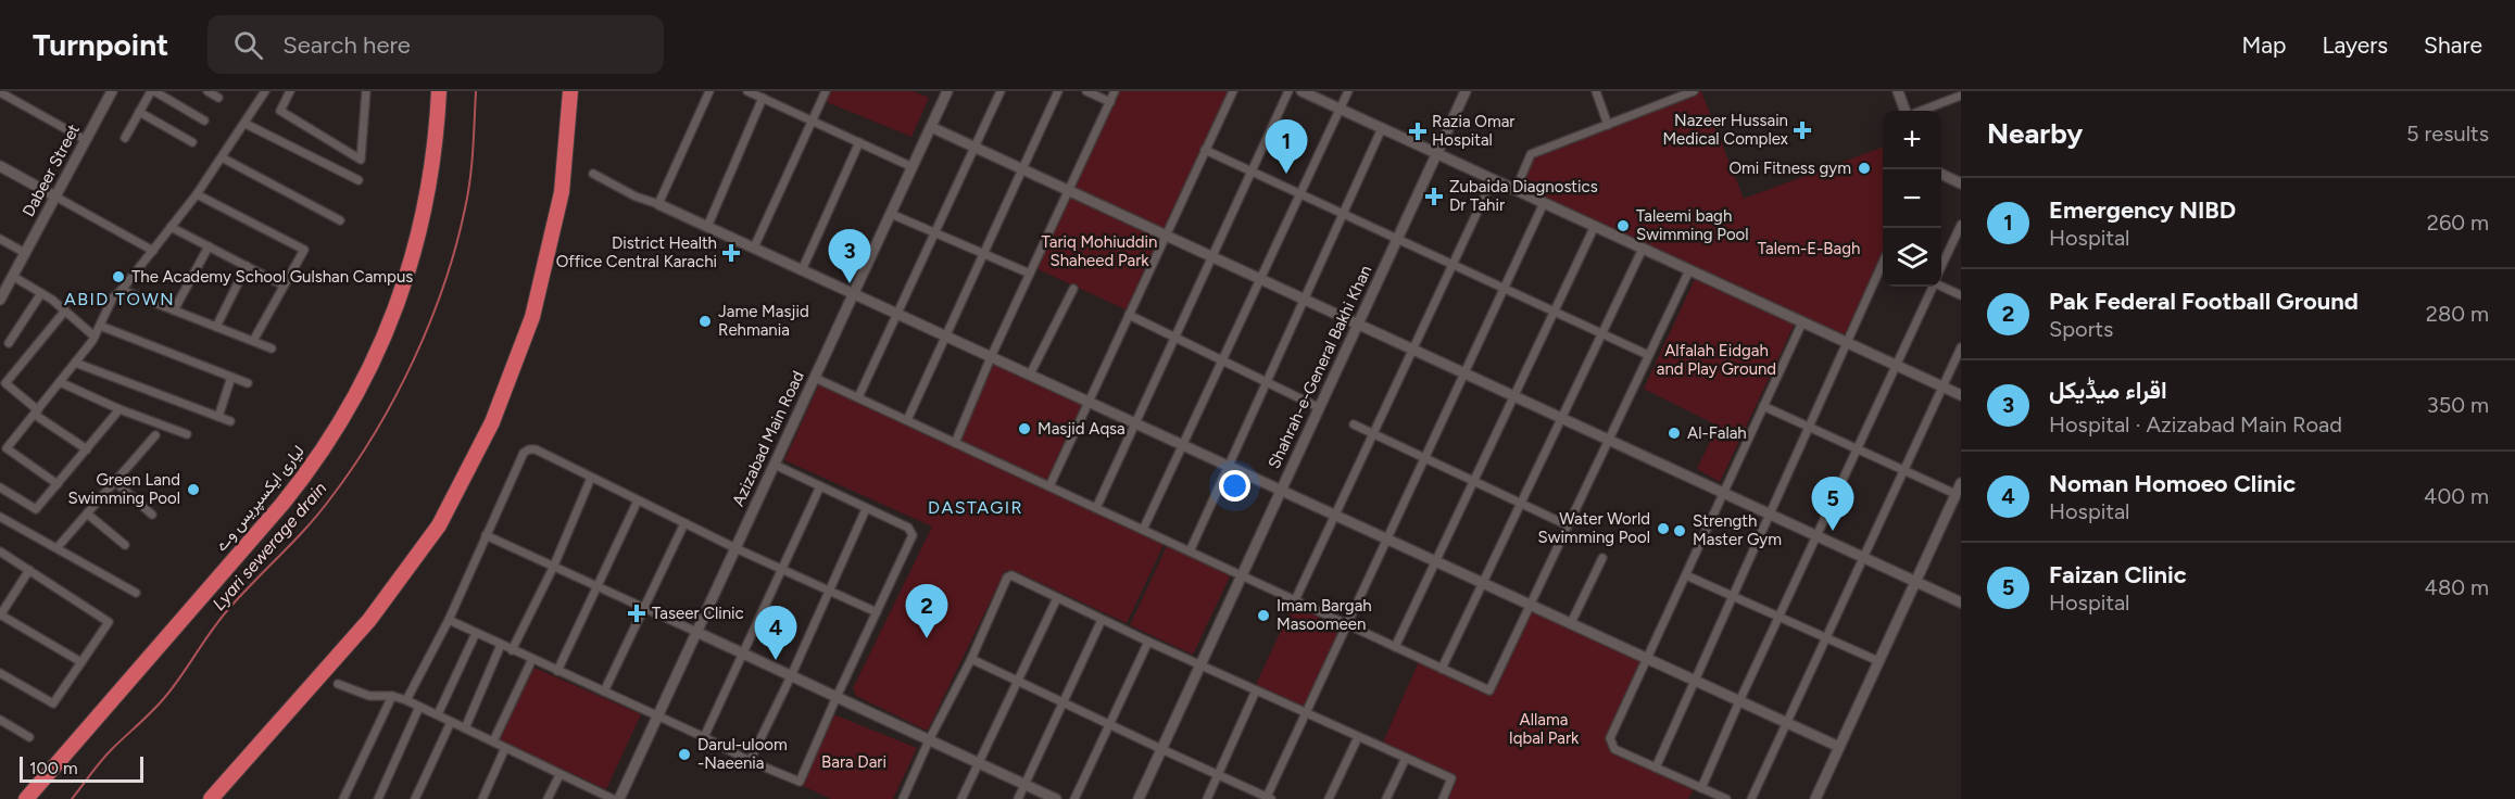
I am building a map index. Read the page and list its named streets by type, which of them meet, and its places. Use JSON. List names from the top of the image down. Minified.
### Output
{"streets":{"highway":["لیاری ایکسپریس وے"],"street":["Dabeer Street","Shahrah-e-General Bakhi Khan","Azizabad Main Road"]},"districts":["ABID TOWN","DASTAGIR"],"water":["Lyari sewerage drain"],"parks":["Tariq Mohiuddin Shaheed Park","Talem-E-Bagh","Alfalah Eidgah and Play Ground","Allama Iqbal Park","Bara Dari"],"places":{"health":["Nazeer Hussain Medical Complex","Razia Omar Hospital","Zubaida Diagnostics Dr Tahir","District Health Office Central Karachi","Taseer Clinic"],"other":["Omi Fitness gym","Taleemi bagh Swimming Pool","The Academy School Gulshan Campus","Jame Masjid Rehmania","Masjid Aqsa","Al-Falah","Green Land Swimming Pool","Water World Swimming Pool","Strength Master Gym","Imam Bargah Masoomeen","Darul-uloom -Naeenia"]},"scale_bar":"100 m","page":{"header":"Turnpoint","search":"Search here","nav":["Map","Layers","Share"],"heading":["Nearby","5 results"],"map_buttons":["+","−"],"pins":["1","3","5","2","4"],"list":[{"mark":"1","name":"Emergency NIBD","note":"Hospital","value":"260 m"},{"mark":"2","name":"Pak Federal Football Ground","note":"Sports","value":"280 m"},{"mark":"3","name":"اقراء میڈیکل","note":"Hospital · Azizabad Main Road","value":"350 m"},{"mark":"4","name":"Noman Homoeo Clinic","note":"Hospital","value":"400 m"},{"mark":"5","name":"Faizan Clinic","note":"Hospital","value":"480 m"}],"scale":"100 m"}}
